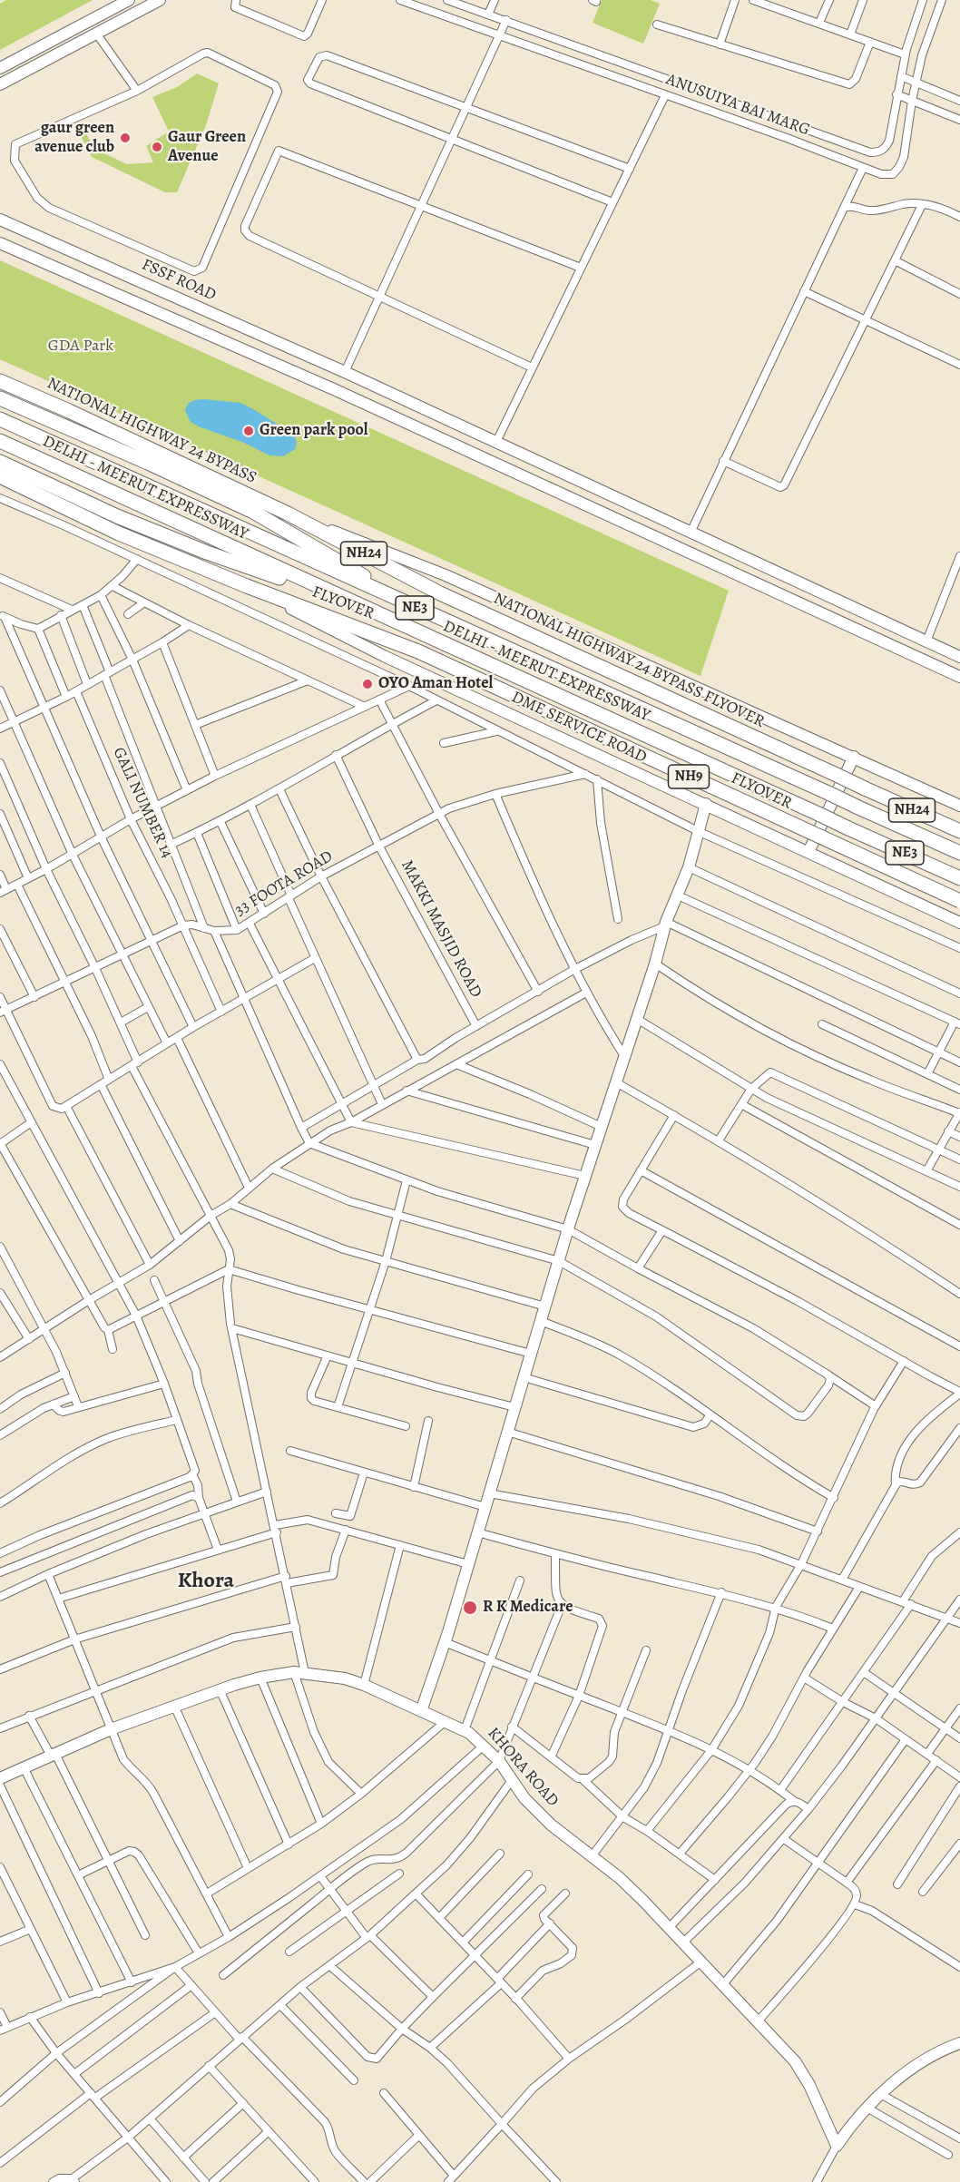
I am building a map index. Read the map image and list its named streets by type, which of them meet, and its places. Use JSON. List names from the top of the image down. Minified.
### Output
{"streets":{"highway":["NATIONAL HIGHWAY 24 BYPASS","DELHI - MEERUT EXPRESSWAY","NH24","FLYOVER","NE3","NATIONAL HIGHWAY 24 BYPASS FLYOVER","NH9"],"street":["ANUSUIYA BAI MARG","FSSF ROAD","DME SERVICE ROAD","GALI NUMBER 14","33 FOOTA ROAD","MAKKI MASJID ROAD","KHORA ROAD"]},"crossings":[["NATIONAL HIGHWAY 24 BYPASS","NATIONAL HIGHWAY 24 BYPASS FLYOVER"],["FLYOVER","DME SERVICE ROAD"],["GALI NUMBER 14","33 FOOTA ROAD"],["33 FOOTA ROAD","MAKKI MASJID ROAD"]],"districts":["Khora"],"parks":["GDA Park"],"places":["gaur green avenue club","Gaur Green Avenue","Green park pool","OYO Aman Hotel","R K Medicare"]}
